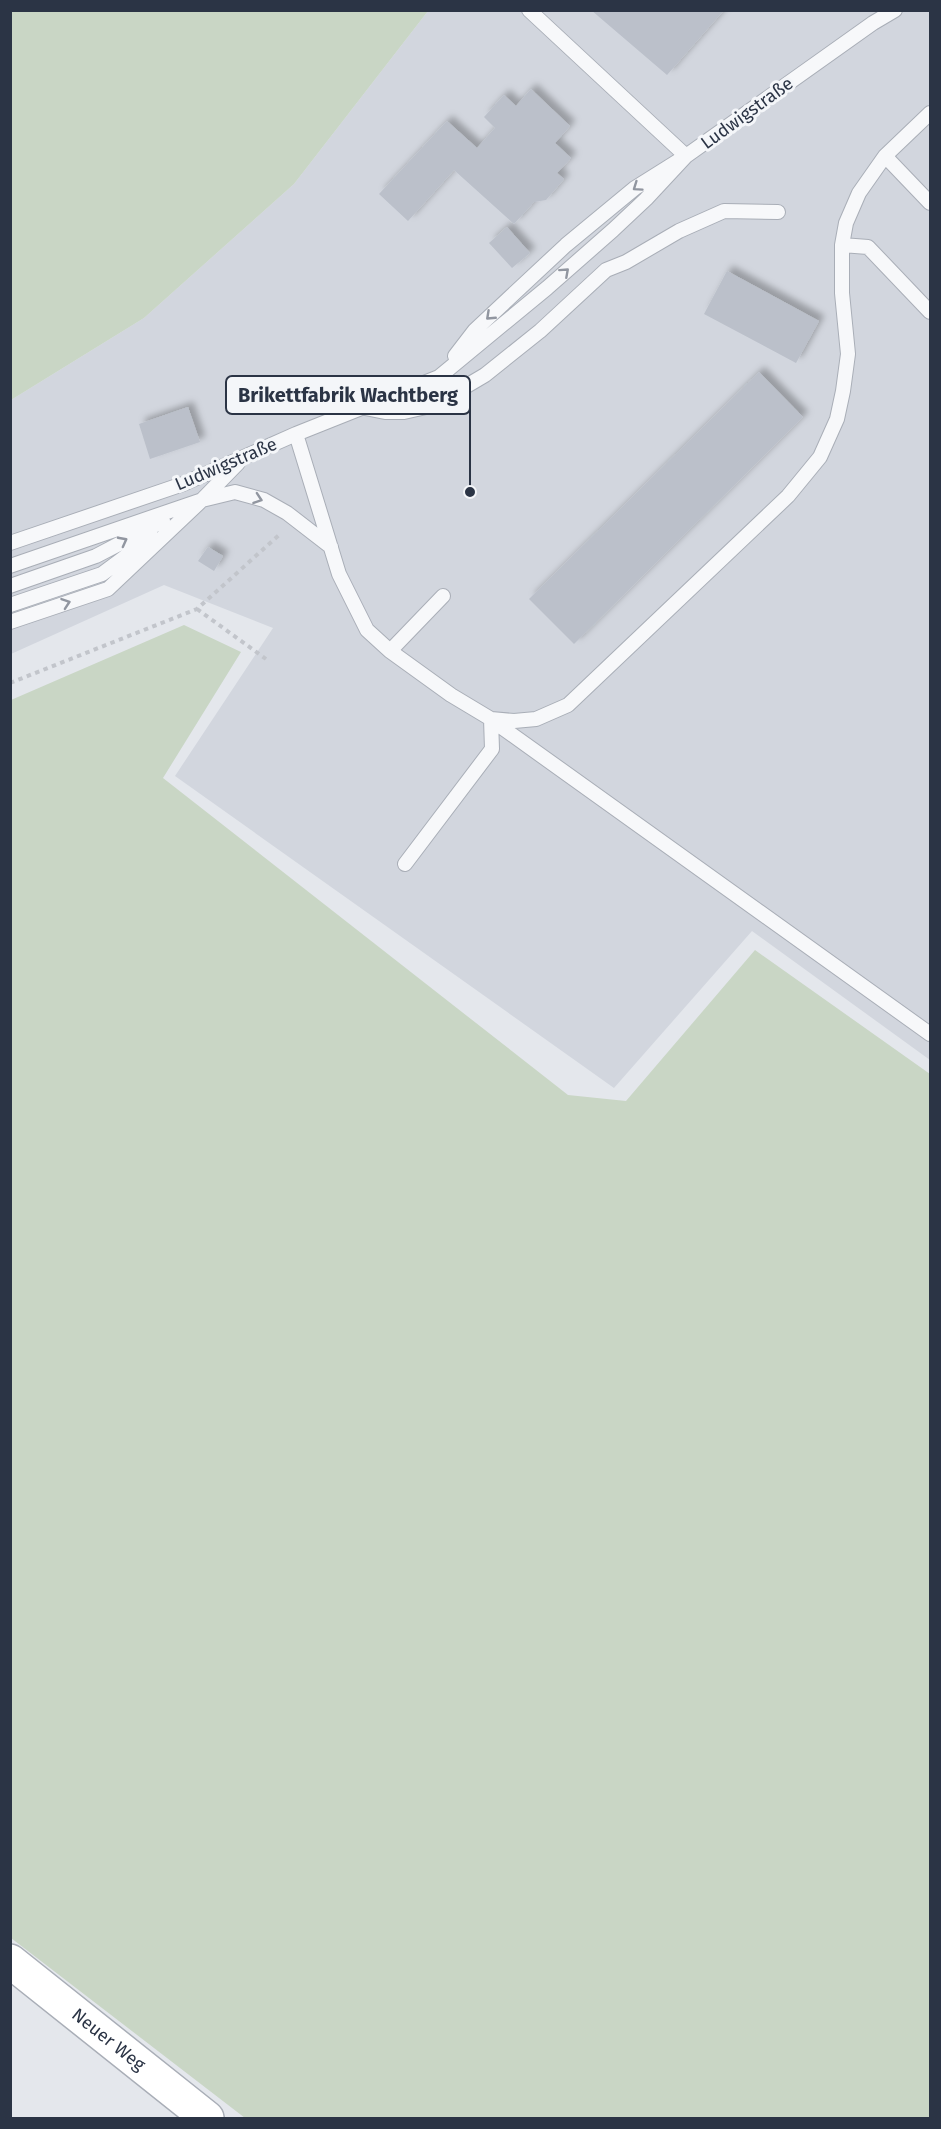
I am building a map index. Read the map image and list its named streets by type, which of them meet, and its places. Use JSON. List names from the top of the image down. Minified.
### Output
{"streets":{"main road":["Neuer Weg"],"lane":["Ludwigstraße"]},"places":["Brikettfabrik Wachtberg"]}
